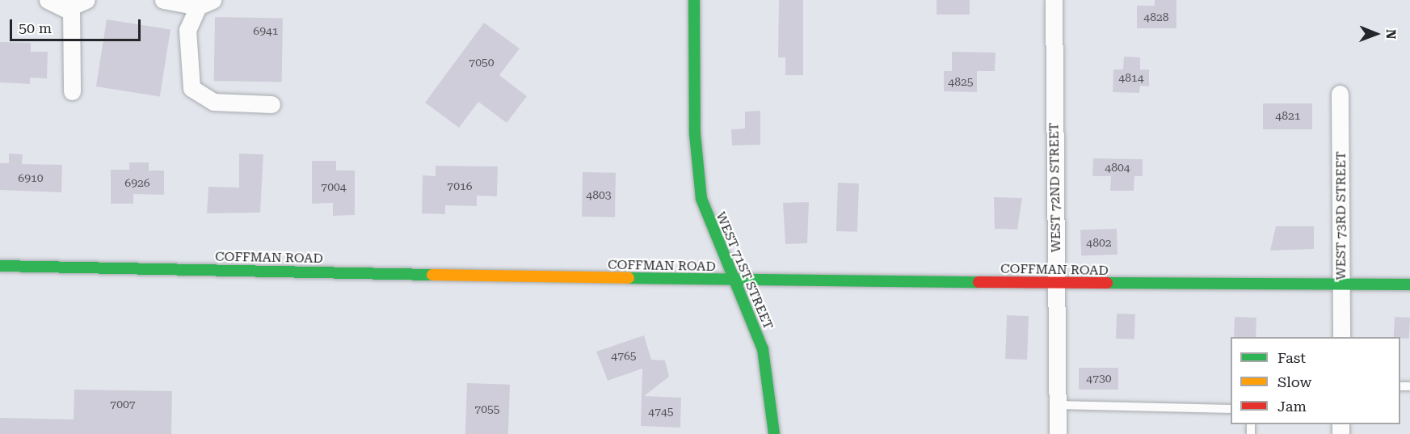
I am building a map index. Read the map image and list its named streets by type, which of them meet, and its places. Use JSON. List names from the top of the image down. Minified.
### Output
{"streets":{"street":["WEST 72ND STREET","WEST 73RD STREET","COFFMAN ROAD","WEST 71ST STREET"]},"crossings":[["WEST 72ND STREET","COFFMAN ROAD"],["WEST 73RD STREET","COFFMAN ROAD"],["COFFMAN ROAD","WEST 71ST STREET"]],"house_numbers":["4828","6941","7050","4814","4825","4821","4804","6910","6926","7016","7004","4803","4802","4765","4730","7007","7055","4745"],"legend":["Fast","Slow","Jam"],"scale_bar":"50 m","north":"right"}
